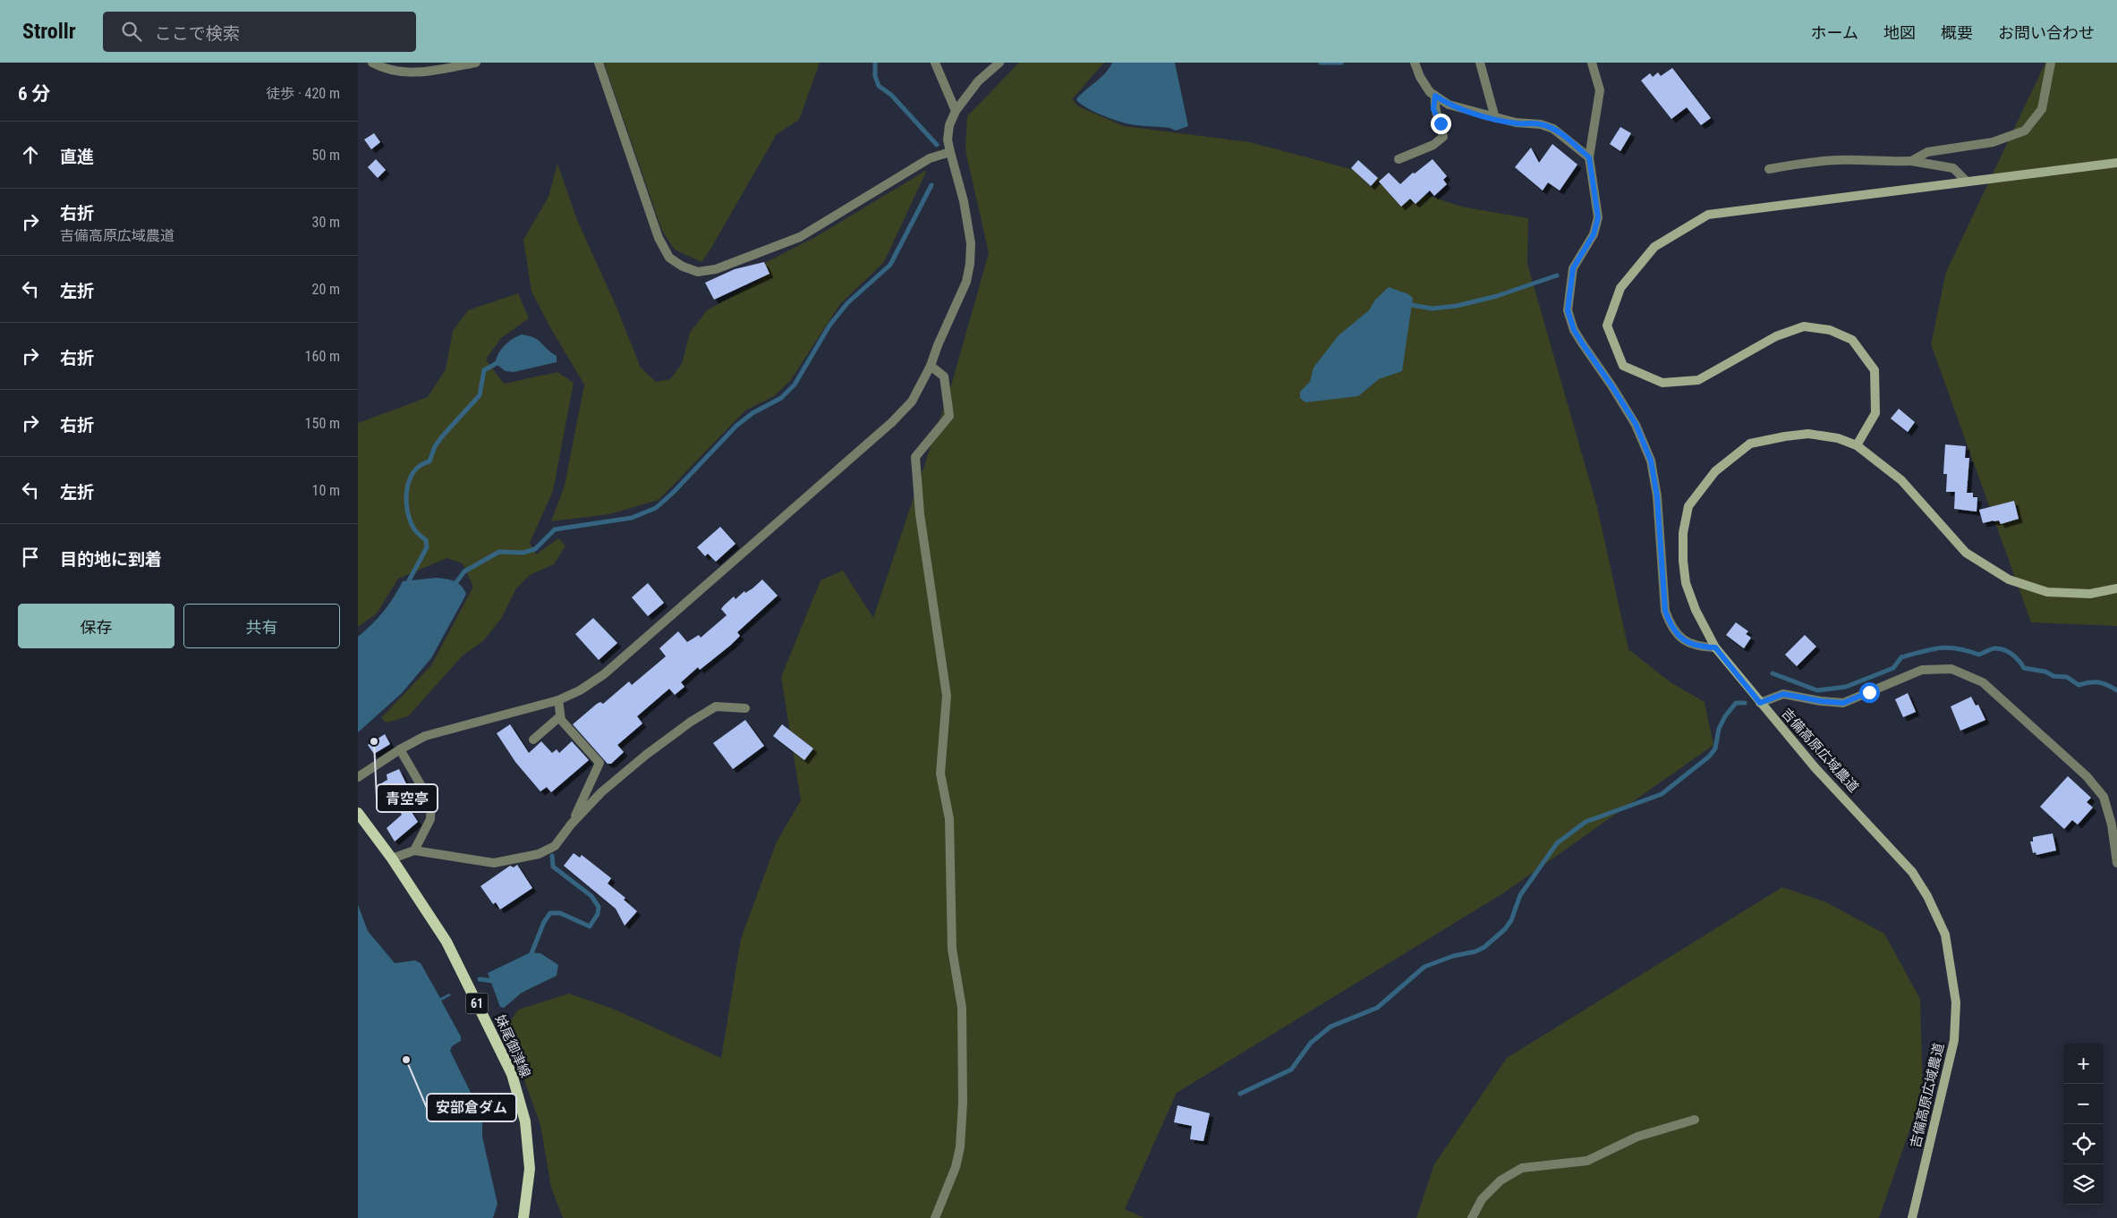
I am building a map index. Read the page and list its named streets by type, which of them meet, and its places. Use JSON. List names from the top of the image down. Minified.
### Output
{"streets":{"main road":["61","妹尾御津線"],"street":["吉備高原広域農道"]},"places":["青空亭","安部倉ダム"],"page":{"header":"Strollr","search":"ここで検索","nav":["ホーム","地図","概要","お問い合わせ"],"heading":["6 分","徒歩 · 420 m"],"list":[["直進","50 m"],["右折","吉備高原広域農道","30 m"],["左折","20 m"],["右折","160 m"],["右折","150 m"],["左折","10 m"],"目的地に到着"],"buttons":["保存","共有"],"map_buttons":["+","−"]}}
